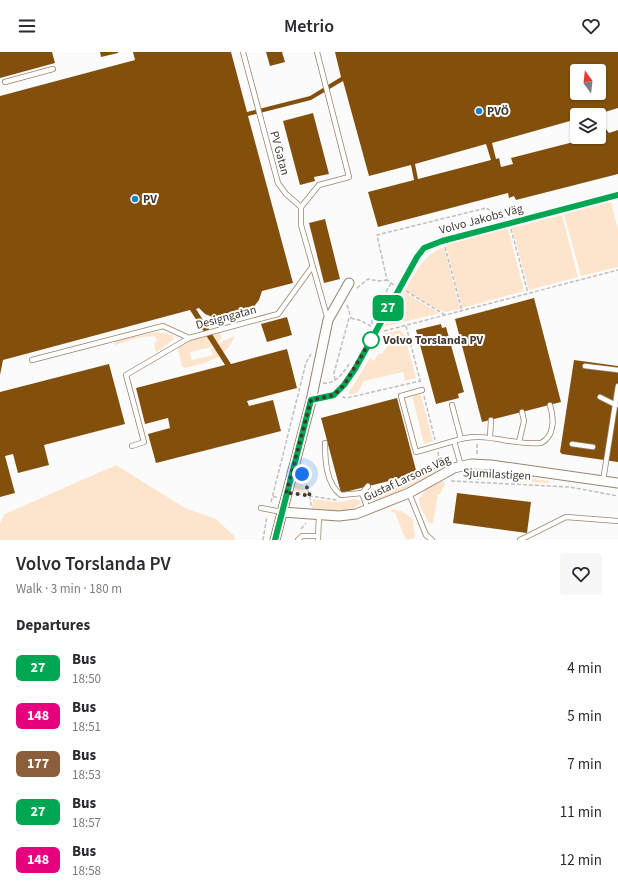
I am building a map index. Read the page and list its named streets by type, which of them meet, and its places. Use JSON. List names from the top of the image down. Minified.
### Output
{"streets":{"street":["Gustaf Larsons Väg"],"lane":["PV Gatan","Volvo Jakobs Väg","Designgatan"],"path":["Sjumilastigen"]},"crossings":[["Sjumilastigen","Gustaf Larsons Väg"]],"places":["PVÖ","PV","Volvo Torslanda PV"],"lines":["bus line 27"],"north":"top","page":{"header":"Metrio","on_map":"27","heading":[["Volvo Torslanda PV","Walk · 3 min · 180 m"],"Departures"],"list":[{"mark":"27","name":"Bus","note":"18:50","value":"4 min"},{"mark":"148","name":"Bus","note":"18:51","value":"5 min"},{"mark":"177","name":"Bus","note":"18:53","value":"7 min"},{"mark":"27","name":"Bus","note":"18:57","value":"11 min"},{"mark":"148","name":"Bus","note":"18:58","value":"12 min"}]}}
